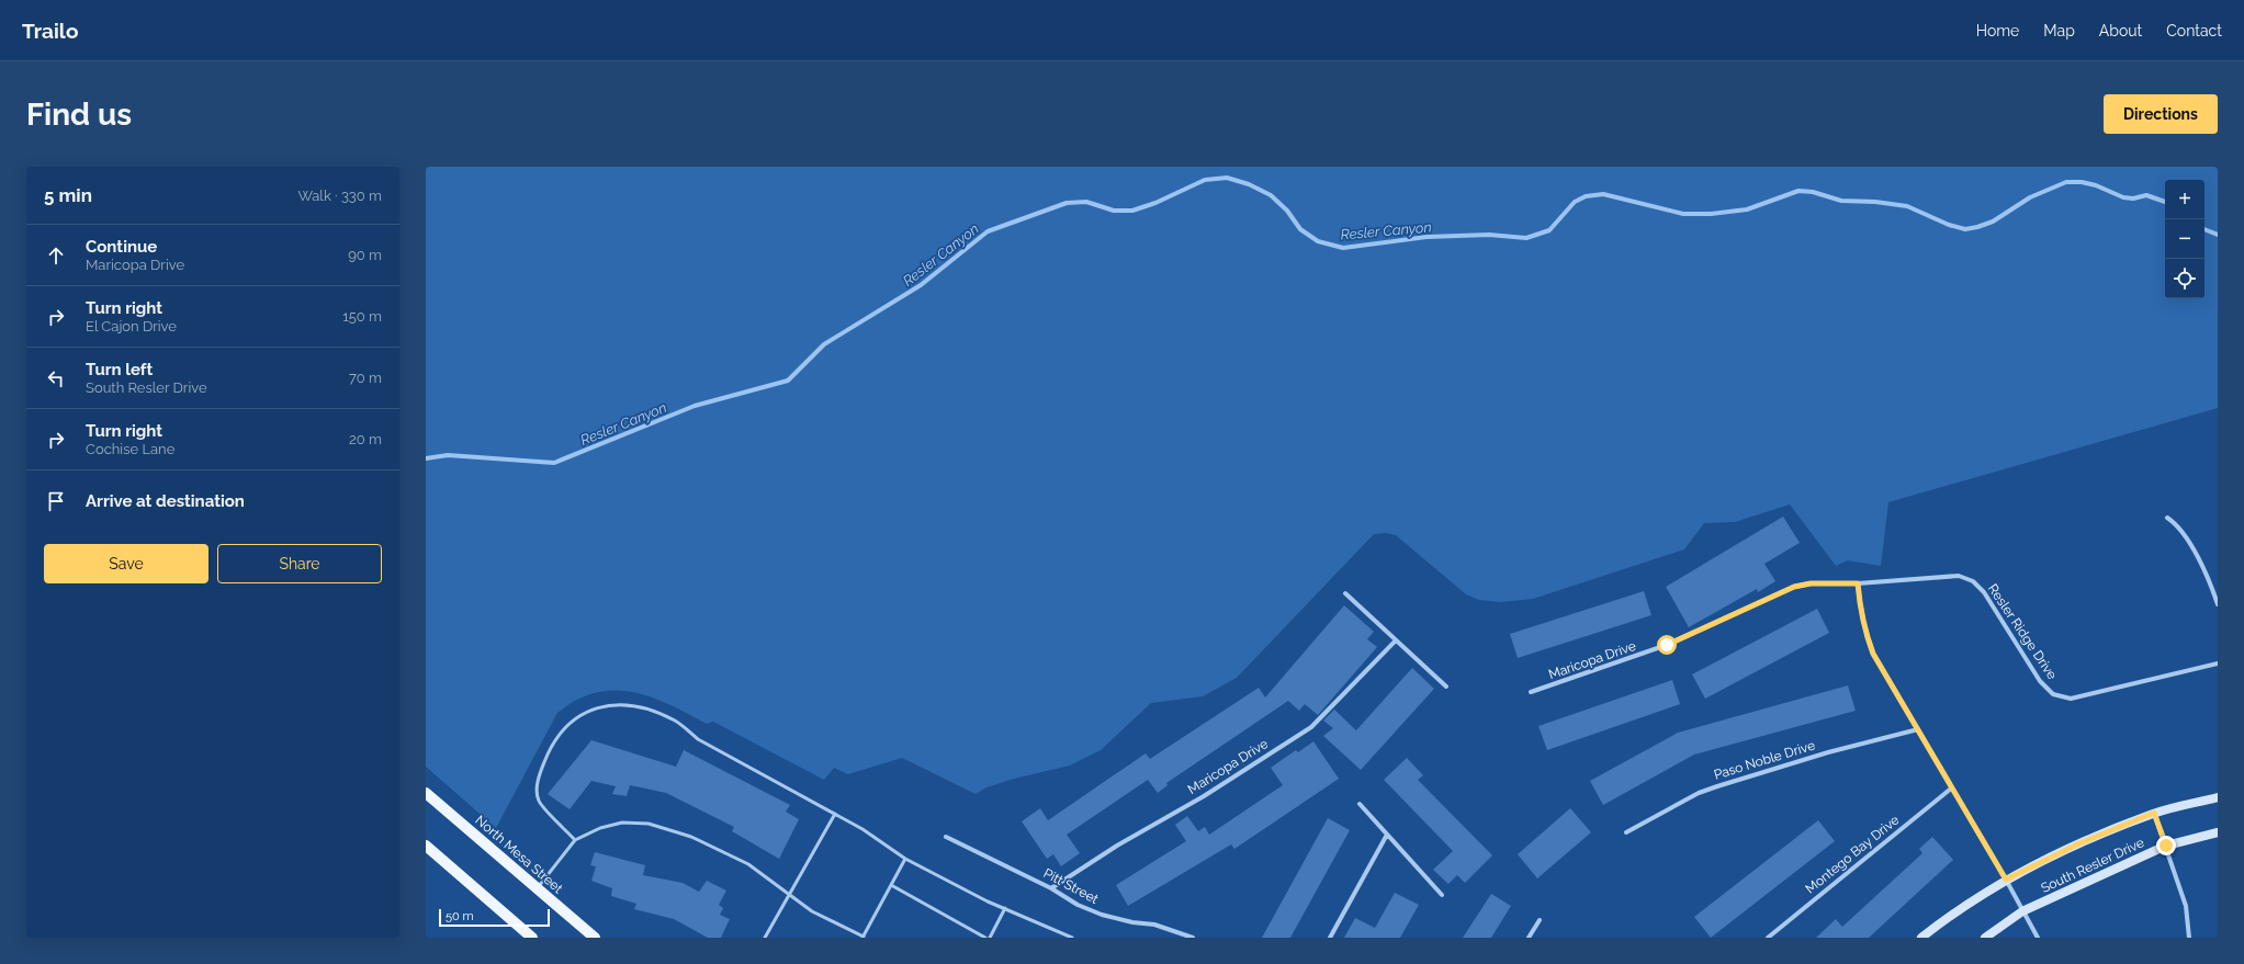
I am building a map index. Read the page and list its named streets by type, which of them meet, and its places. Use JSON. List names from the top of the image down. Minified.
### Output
{"streets":{"main road":["North Mesa Street","South Resler Drive"],"street":["Resler Ridge Drive","Maricopa Drive","Paso Noble Drive","Montego Bay Drive","Pitt Street"]},"crossings":[["Resler Ridge Drive","Maricopa Drive"],["Maricopa Drive","Pitt Street"]],"water":["Resler Canyon"],"scale_bar":"50 m","page":{"header":"Trailo","nav":["Home","Map","About","Contact"],"buttons":["Directions",["Save","Share"]],"title":"Find us","heading":["5 min","Walk · 330 m"],"map_buttons":["+","−"],"list":[["Continue","Maricopa Drive","90 m"],["Turn right","El Cajon Drive","150 m"],["Turn left","South Resler Drive","70 m"],["Turn right","Cochise Lane","20 m"],"Arrive at destination"],"scale":"50 m"}}
